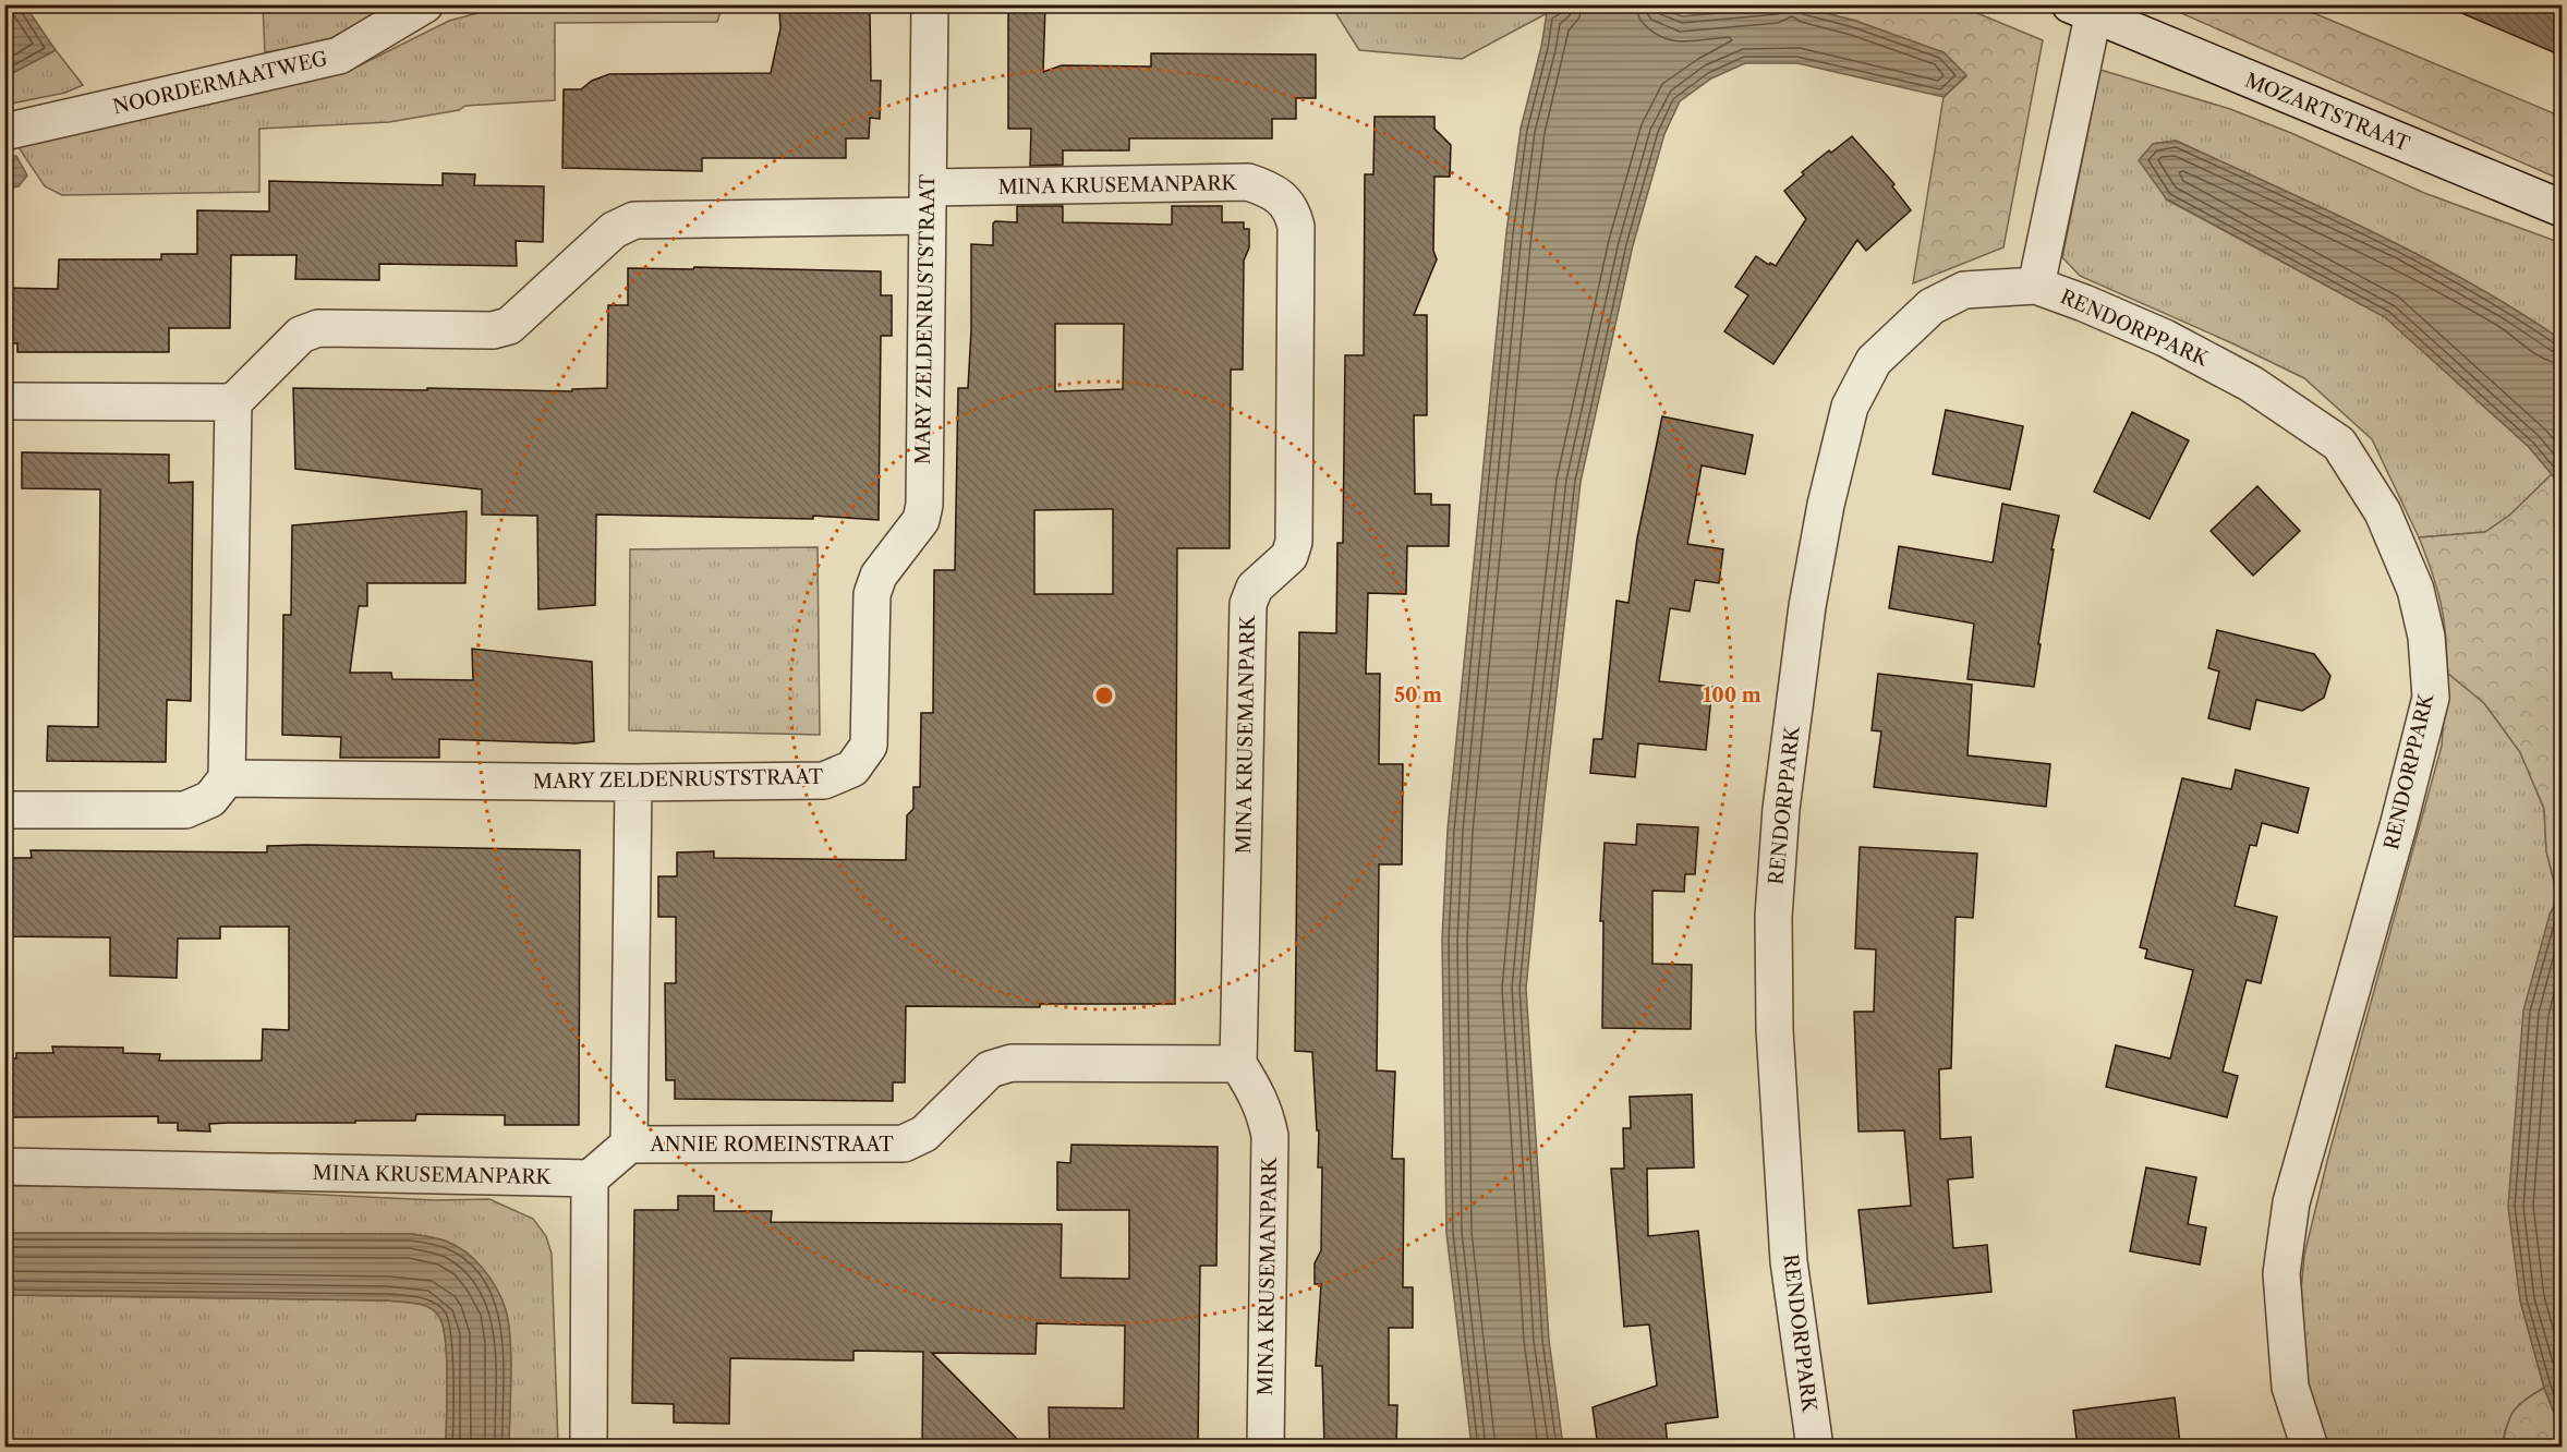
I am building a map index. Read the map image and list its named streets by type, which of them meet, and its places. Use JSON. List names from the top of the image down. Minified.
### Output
{"streets":{"street":["NOORDERMAATWEG","MOZARTSTRAAT","MINA KRUSEMANPARK","MARY ZELDENRUSTSTRAAT","RENDORPPARK","ANNIE ROMEINSTRAAT"]},"crossings":[["MOZARTSTRAAT","RENDORPPARK"],["MINA KRUSEMANPARK","MARY ZELDENRUSTSTRAAT"],["MINA KRUSEMANPARK","ANNIE ROMEINSTRAAT"],["MARY ZELDENRUSTSTRAAT","ANNIE ROMEINSTRAAT"]],"rings":["50 m","100 m"]}
